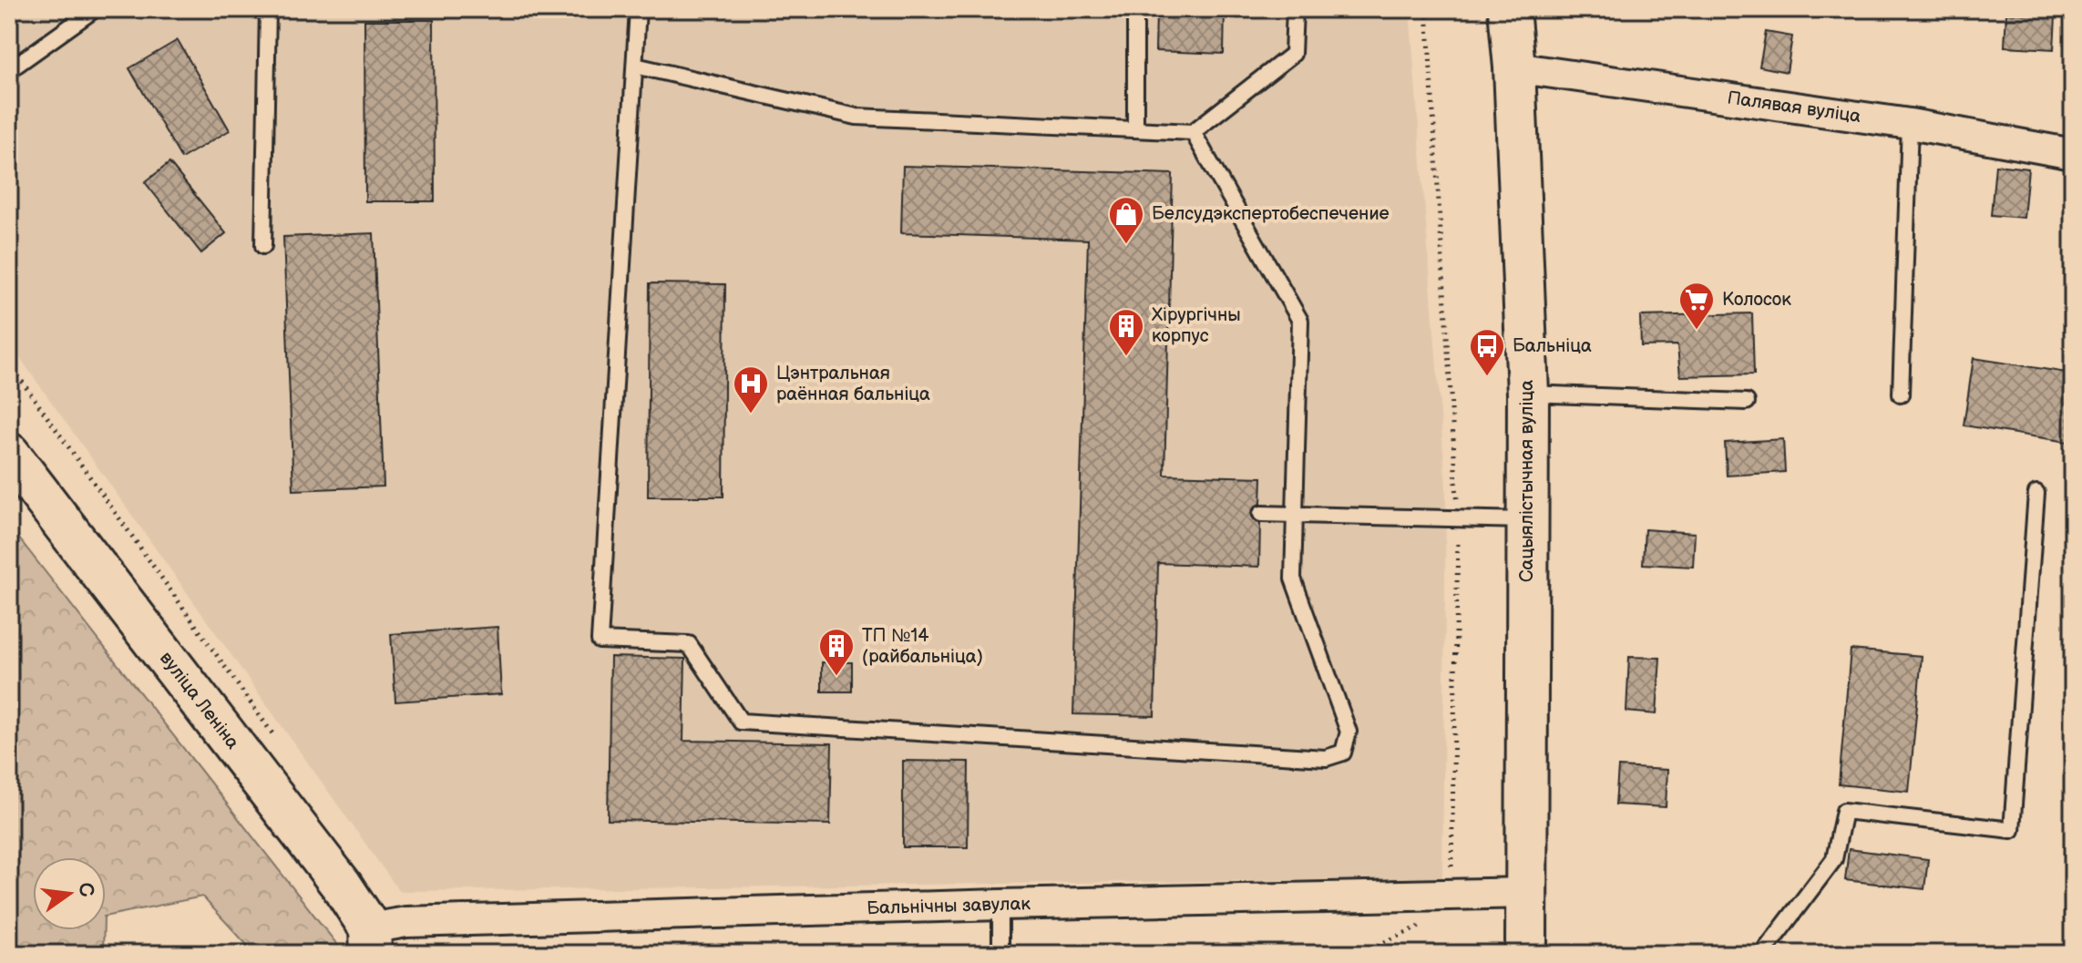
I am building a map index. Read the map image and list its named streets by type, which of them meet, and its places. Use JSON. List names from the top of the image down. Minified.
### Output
{"streets":{"main road":["Сацыялістычная вуліца","вуліца Леніна"],"street":["Палявая вуліца","Бальнічны завулак"]},"crossings":[["Палявая вуліца","Сацыялістычная вуліца"],["Сацыялістычная вуліца","Бальнічны завулак"],["вуліца Леніна","Бальнічны завулак"]],"places":{"shop":["Белсудэкспертобеспечение"],"supermarket":["Колосок"],"building":["Хірургічны корпус","ТП №14 (райбальніца)"],"bus stop":["Бальніца"],"hospital":["Цэнтральная раённая бальніца"]},"north":"right"}
